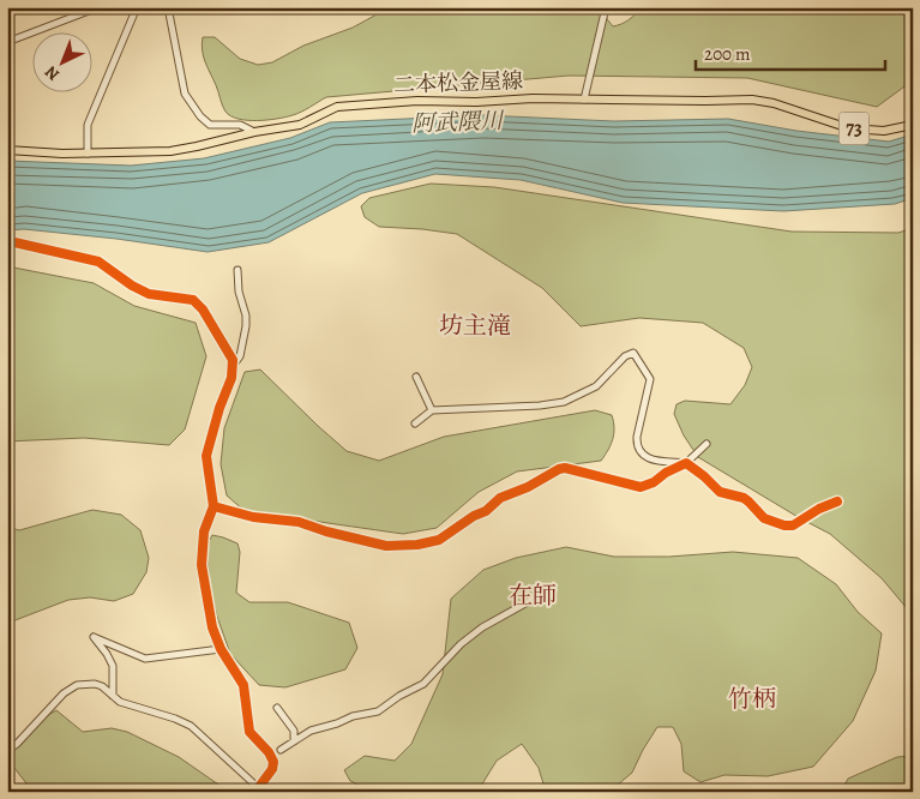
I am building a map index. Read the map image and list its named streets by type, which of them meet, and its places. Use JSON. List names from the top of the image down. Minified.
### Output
{"streets":{"main road":["二本松金屋線","73"]},"districts":["坊主滝","在師","竹柄"],"water":["阿武隈川"],"scale_bar":"200 m","north":"bottom left"}
